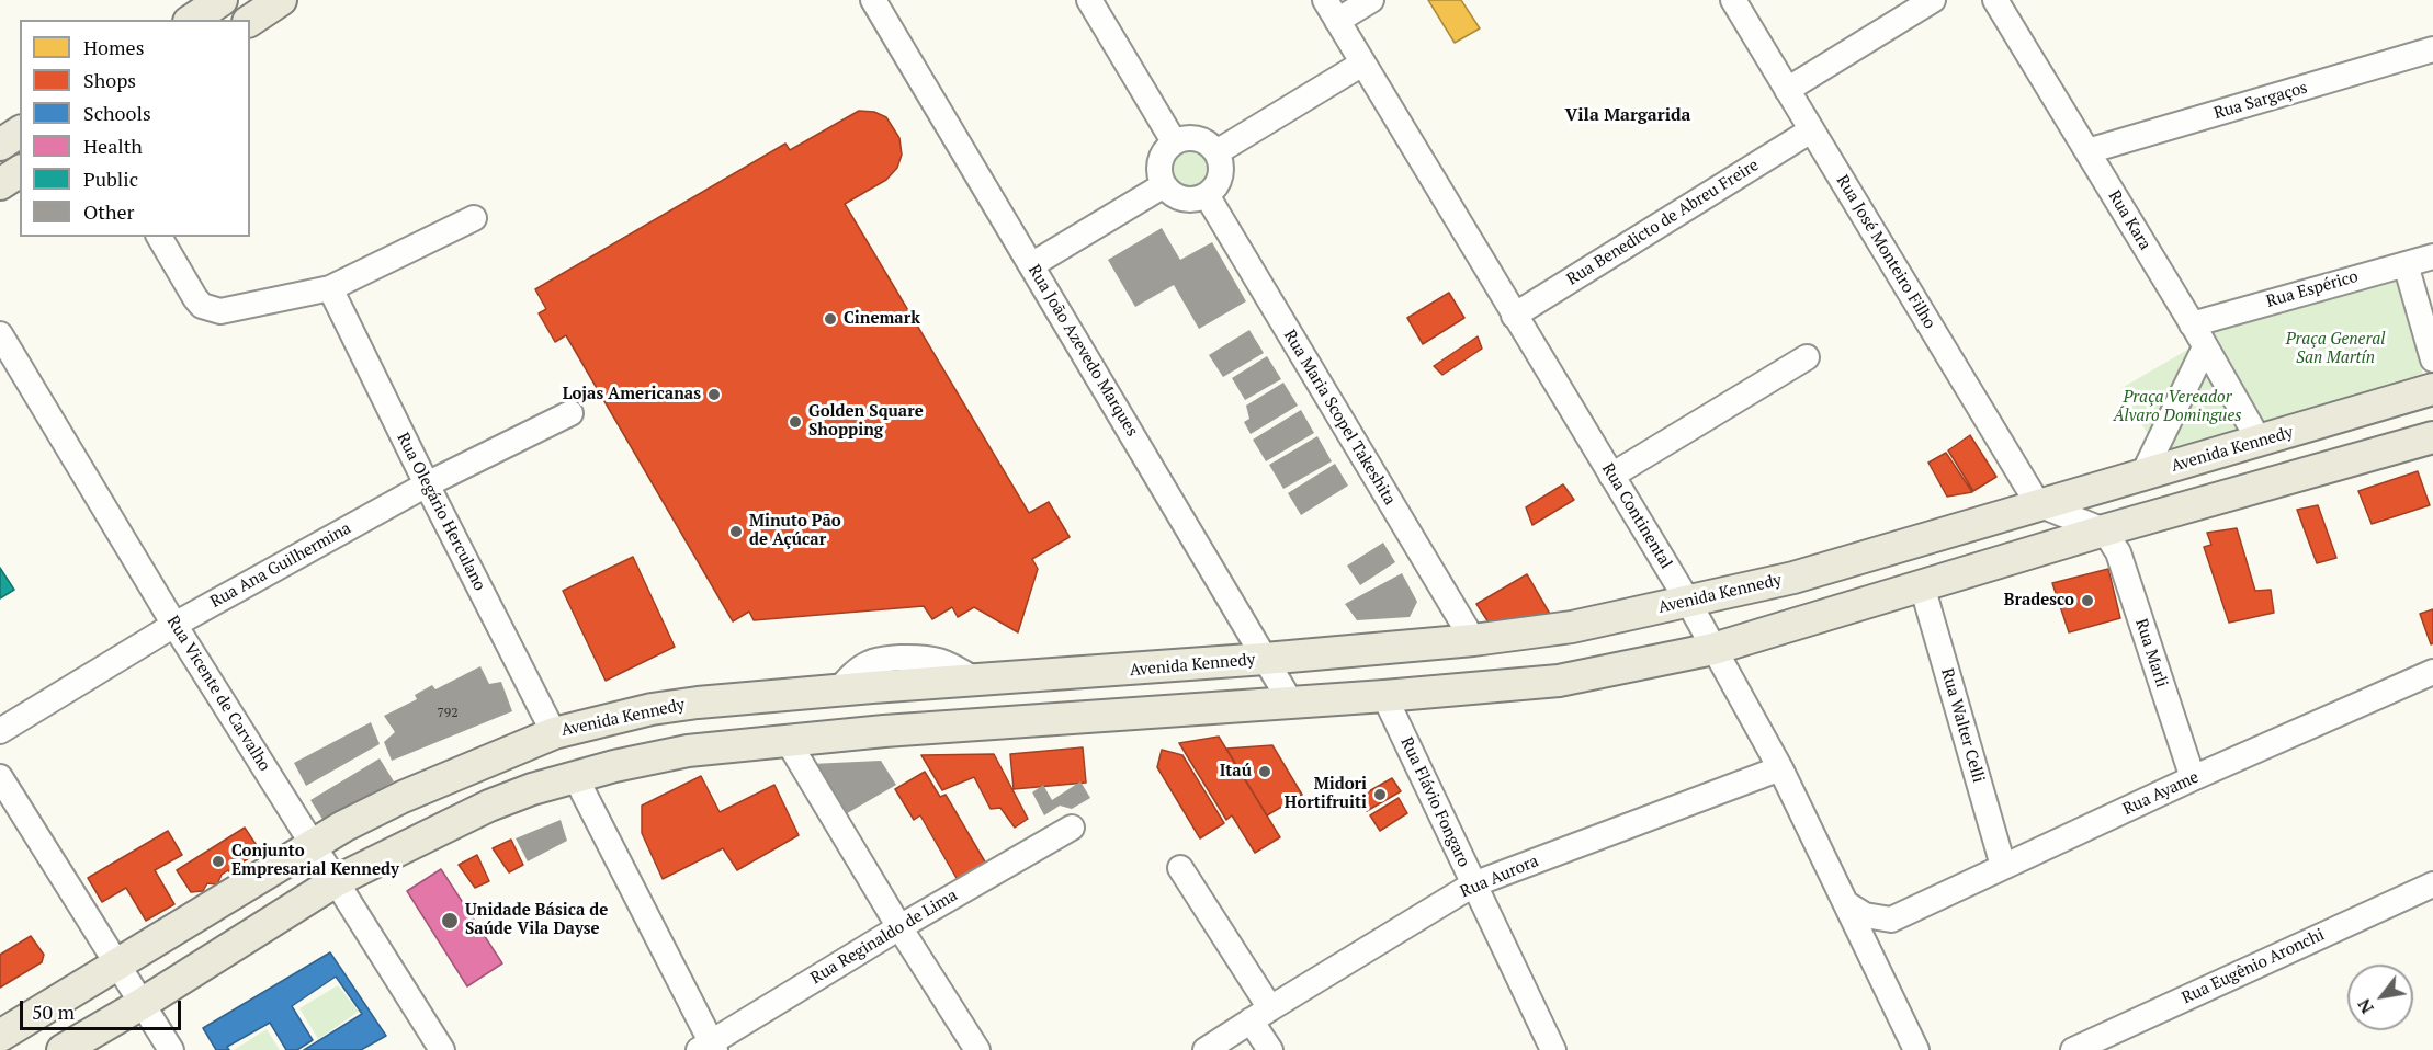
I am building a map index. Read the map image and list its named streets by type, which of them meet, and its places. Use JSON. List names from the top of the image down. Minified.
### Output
{"streets":{"main road":["Avenida Kennedy"],"street":["Rua Sargaços","Rua Kara","Rua Benedicto de Abreu Freire","Rua José Monteiro Filho","Rua Espérico","Rua João Azevedo Marques","Rua Maria Scopel Takeshita","Rua Olegário Herculano","Rua Continental","Rua Ana Guilhermina","Rua Marli","Rua Vicente de Carvalho","Rua Walter Celli","Rua Ayame","Rua Flávio Fongaro","Rua Aurora","Rua Reginaldo de Lima","Rua Eugênio Aronchi"]},"crossings":[["Rua Sargaços","Rua Kara"],["Rua Kara","Rua Espérico"],["Rua Kara","Avenida Kennedy"],["Rua Benedicto de Abreu Freire","Rua José Monteiro Filho"],["Rua Benedicto de Abreu Freire","Rua Continental"],["Rua José Monteiro Filho","Avenida Kennedy"],["Rua João Azevedo Marques","Avenida Kennedy"],["Rua Maria Scopel Takeshita","Avenida Kennedy"],["Avenida Kennedy","Rua Olegário Herculano"],["Avenida Kennedy","Rua Continental"],["Avenida Kennedy","Rua Vicente de Carvalho"],["Rua Olegário Herculano","Rua Ana Guilhermina"],["Rua Continental","Rua Aurora"],["Rua Ana Guilhermina","Rua Vicente de Carvalho"],["Rua Marli","Rua Ayame"],["Rua Walter Celli","Rua Ayame"],["Rua Flávio Fongaro","Rua Aurora"]],"districts":["Vila Margarida"],"parks":["Praça General San Martín","Praça Vereador Álvaro Domingues"],"places":["Cinemark","Lojas Americanas","Golden Square Shopping","Minuto Pão de Açúcar","Bradesco","Itaú","Midori Hortifruiti","Conjunto Empresarial Kennedy","Unidade Básica de Saúde Vila Dayse"],"house_numbers":["792"],"legend":["Homes","Shops","Schools","Health","Public","Other"],"scale_bar":"50 m","north":"bottom left"}
